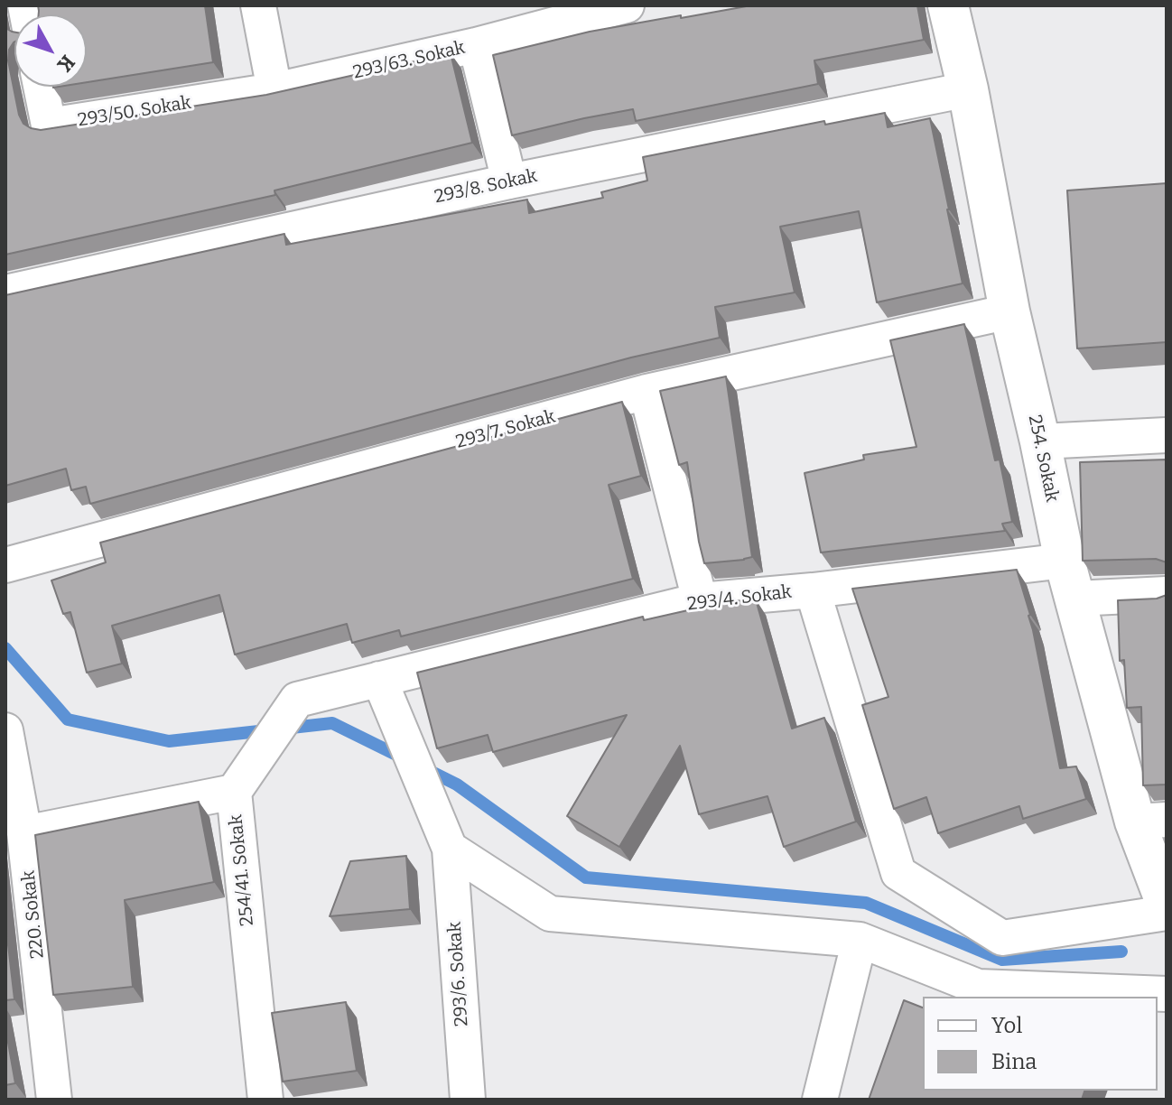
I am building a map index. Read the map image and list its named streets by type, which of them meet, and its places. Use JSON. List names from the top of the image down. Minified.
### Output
{"streets":{"street":["293/63. Sokak","293/50. Sokak","293/8. Sokak","293/7. Sokak","254. Sokak","293/4. Sokak","254/41. Sokak","220. Sokak","293/6. Sokak"]},"crossings":[["293/63. Sokak","293/50. Sokak"],["293/8. Sokak","254. Sokak"],["293/7. Sokak","254. Sokak"],["254. Sokak","293/4. Sokak"],["293/4. Sokak","254/41. Sokak"],["293/4. Sokak","293/6. Sokak"],["254/41. Sokak","293/6. Sokak"]],"legend":["Yol","Bina"],"north":"bottom right"}
